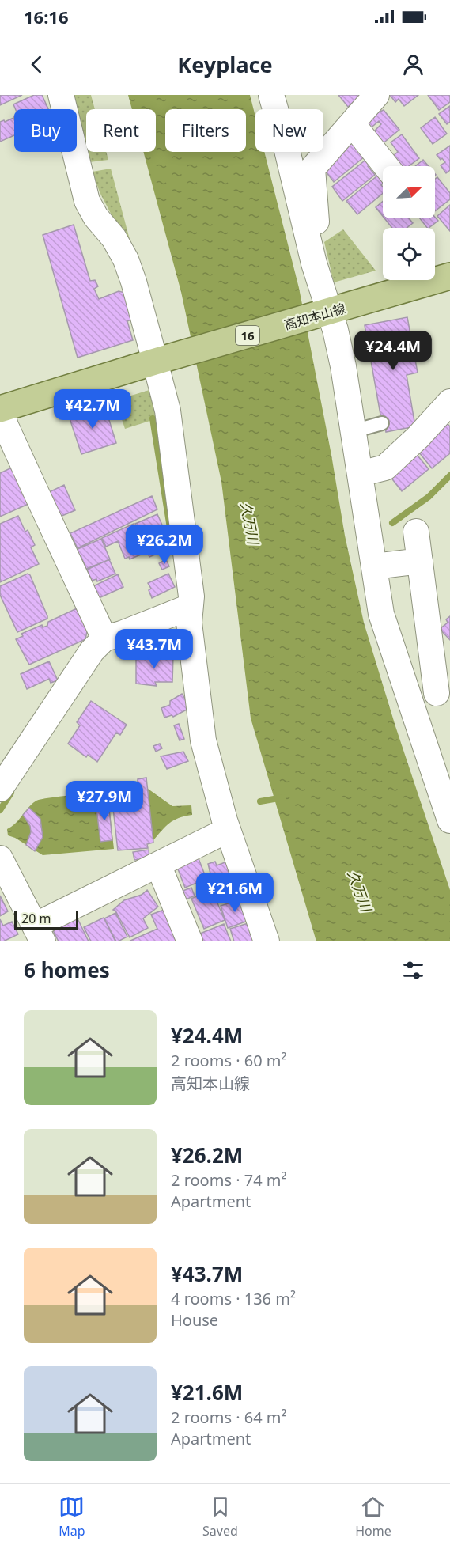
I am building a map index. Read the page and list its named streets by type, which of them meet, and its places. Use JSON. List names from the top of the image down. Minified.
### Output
{"streets":{"main road":["高知本山線","16"]},"crossings":[["高知本山線","16"]],"water":["久万川"],"scale_bar":"20 m","north":"top right","page":{"status":"16:16","header":"Keyplace","chip":["Buy","Rent","Filters","New"],"price":["¥24.4M","¥42.7M","¥26.2M","¥43.7M","¥27.9M","¥21.6M"],"scale":"20 m","heading":"6 homes","list":[{"name":"¥24.4M","note":"2 rooms · 60 m² · 高知本山線"},{"name":"¥26.2M","note":"2 rooms · 74 m² · Apartment"},{"name":"¥43.7M","note":"4 rooms · 136 m² · House"},{"name":"¥21.6M","note":"2 rooms · 64 m² · Apartment"}],"tabs":["Map","Saved","Home"]}}
